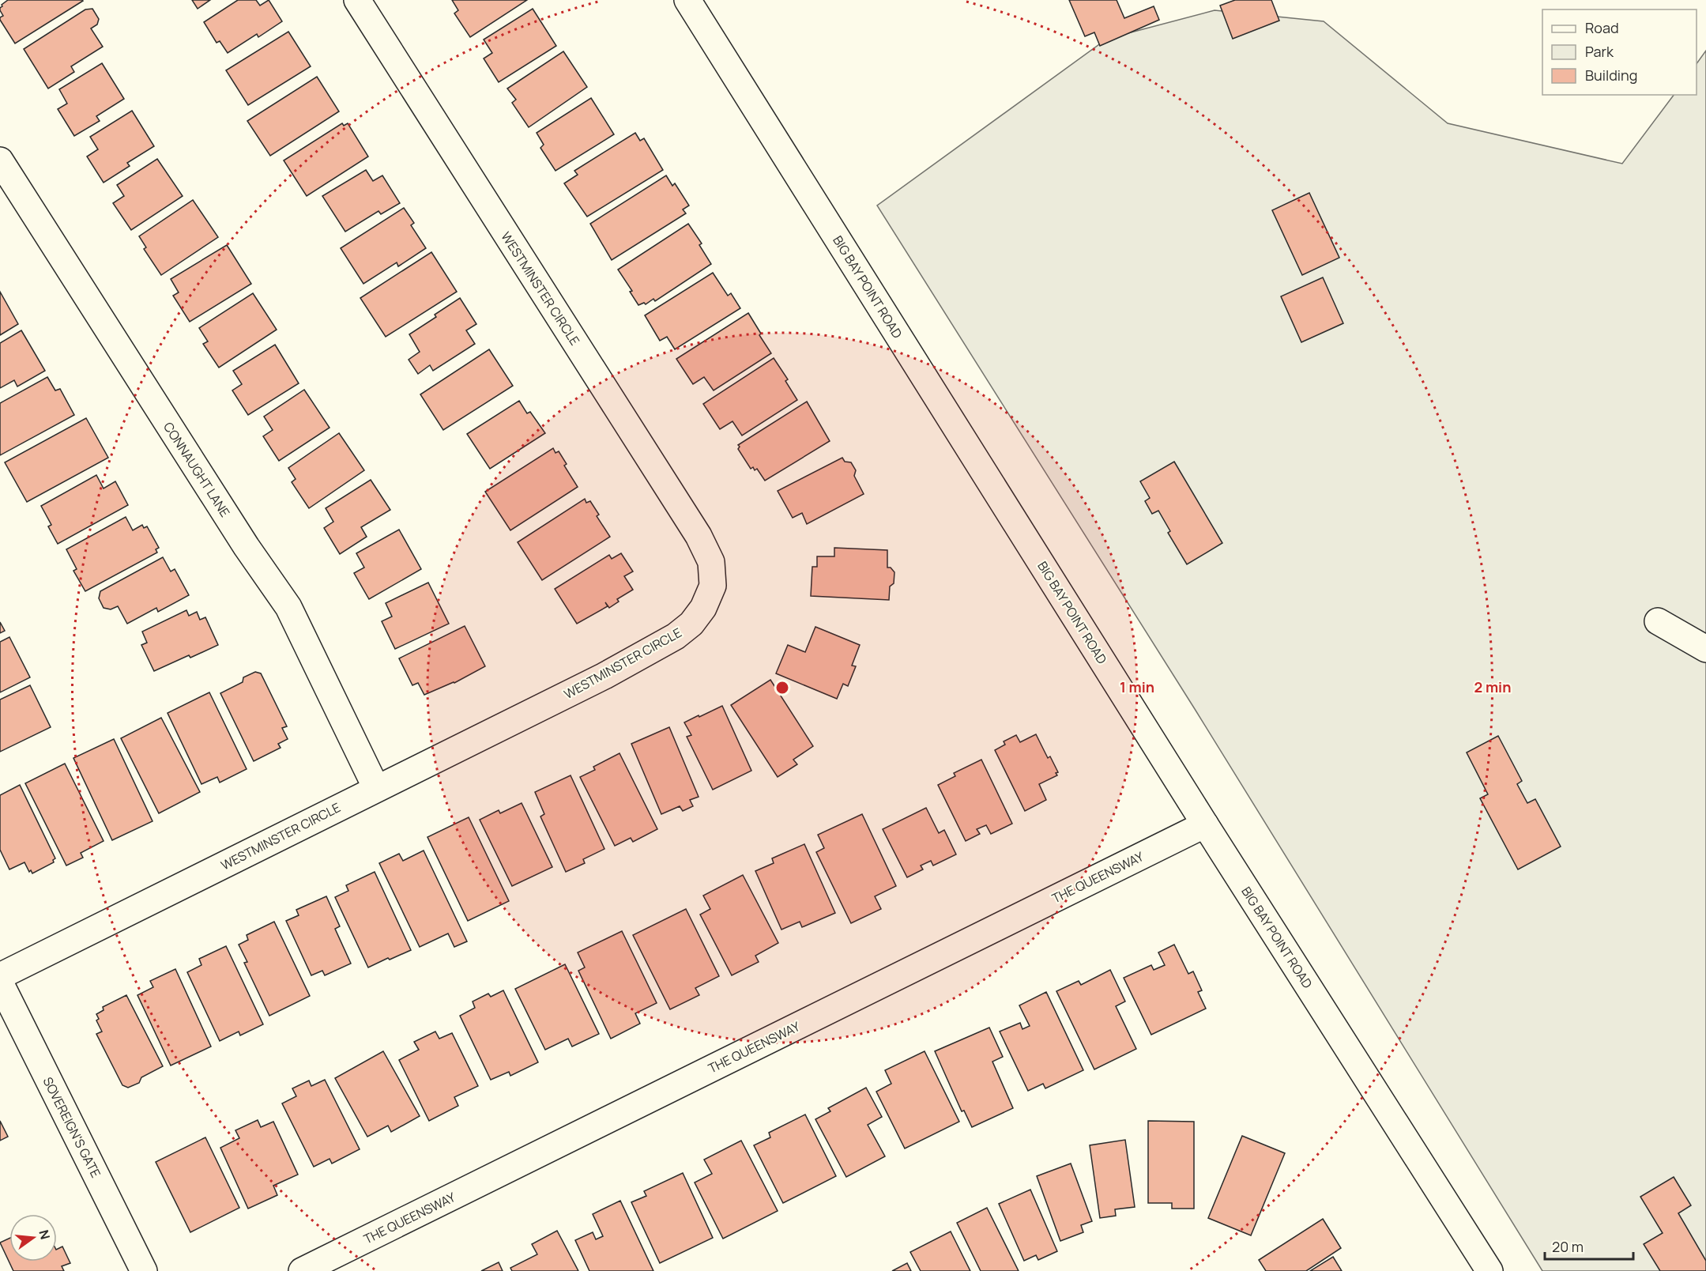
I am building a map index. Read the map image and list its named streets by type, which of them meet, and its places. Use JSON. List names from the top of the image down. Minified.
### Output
{"streets":{"street":["BIG BAY POINT ROAD","WESTMINSTER CIRCLE","CONNAUGHT LANE","THE QUEENSWAY","SOVEREIGN'S GATE"]},"crossings":[["BIG BAY POINT ROAD","THE QUEENSWAY"],["WESTMINSTER CIRCLE","CONNAUGHT LANE"]],"legend":["Road","Park","Building"],"scale_bar":"20 m","north":"right","rings":["1 min","2 min"]}
